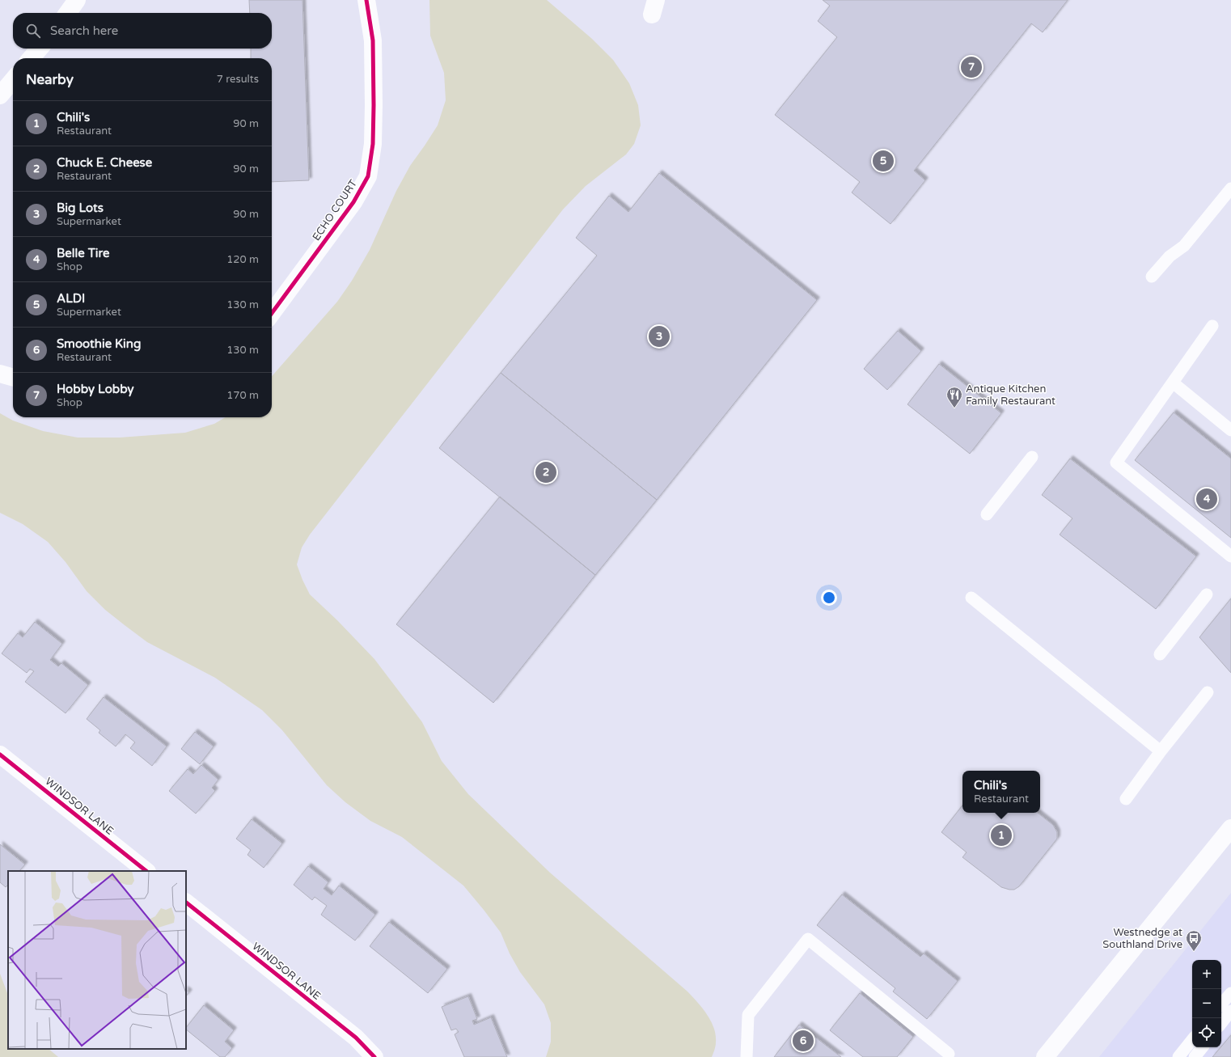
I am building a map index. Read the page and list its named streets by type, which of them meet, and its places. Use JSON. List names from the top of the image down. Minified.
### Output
{"streets":{"street":["ECHO COURT","WINDSOR LANE"]},"places":{"restaurant":["Antique Kitchen Family Restaurant"],"bus stop":["Westnedge at Southland Drive"]},"page":{"search":"Search here","pins":["7","5","3","2","4","1","6"],"heading":["Nearby","7 results"],"list":[{"mark":"1","name":"Chili's","note":"Restaurant","value":"90 m"},{"mark":"2","name":"Chuck E. Cheese","note":"Restaurant","value":"90 m"},{"mark":"3","name":"Big Lots","note":"Supermarket","value":"90 m"},{"mark":"4","name":"Belle Tire","note":"Shop","value":"120 m"},{"mark":"5","name":"ALDI","note":"Supermarket","value":"130 m"},{"mark":"6","name":"Smoothie King","note":"Restaurant","value":"130 m"},{"mark":"7","name":"Hobby Lobby","note":"Shop","value":"170 m"}],"popup":["Chili's","Restaurant"],"map_buttons":["+","−"]}}
